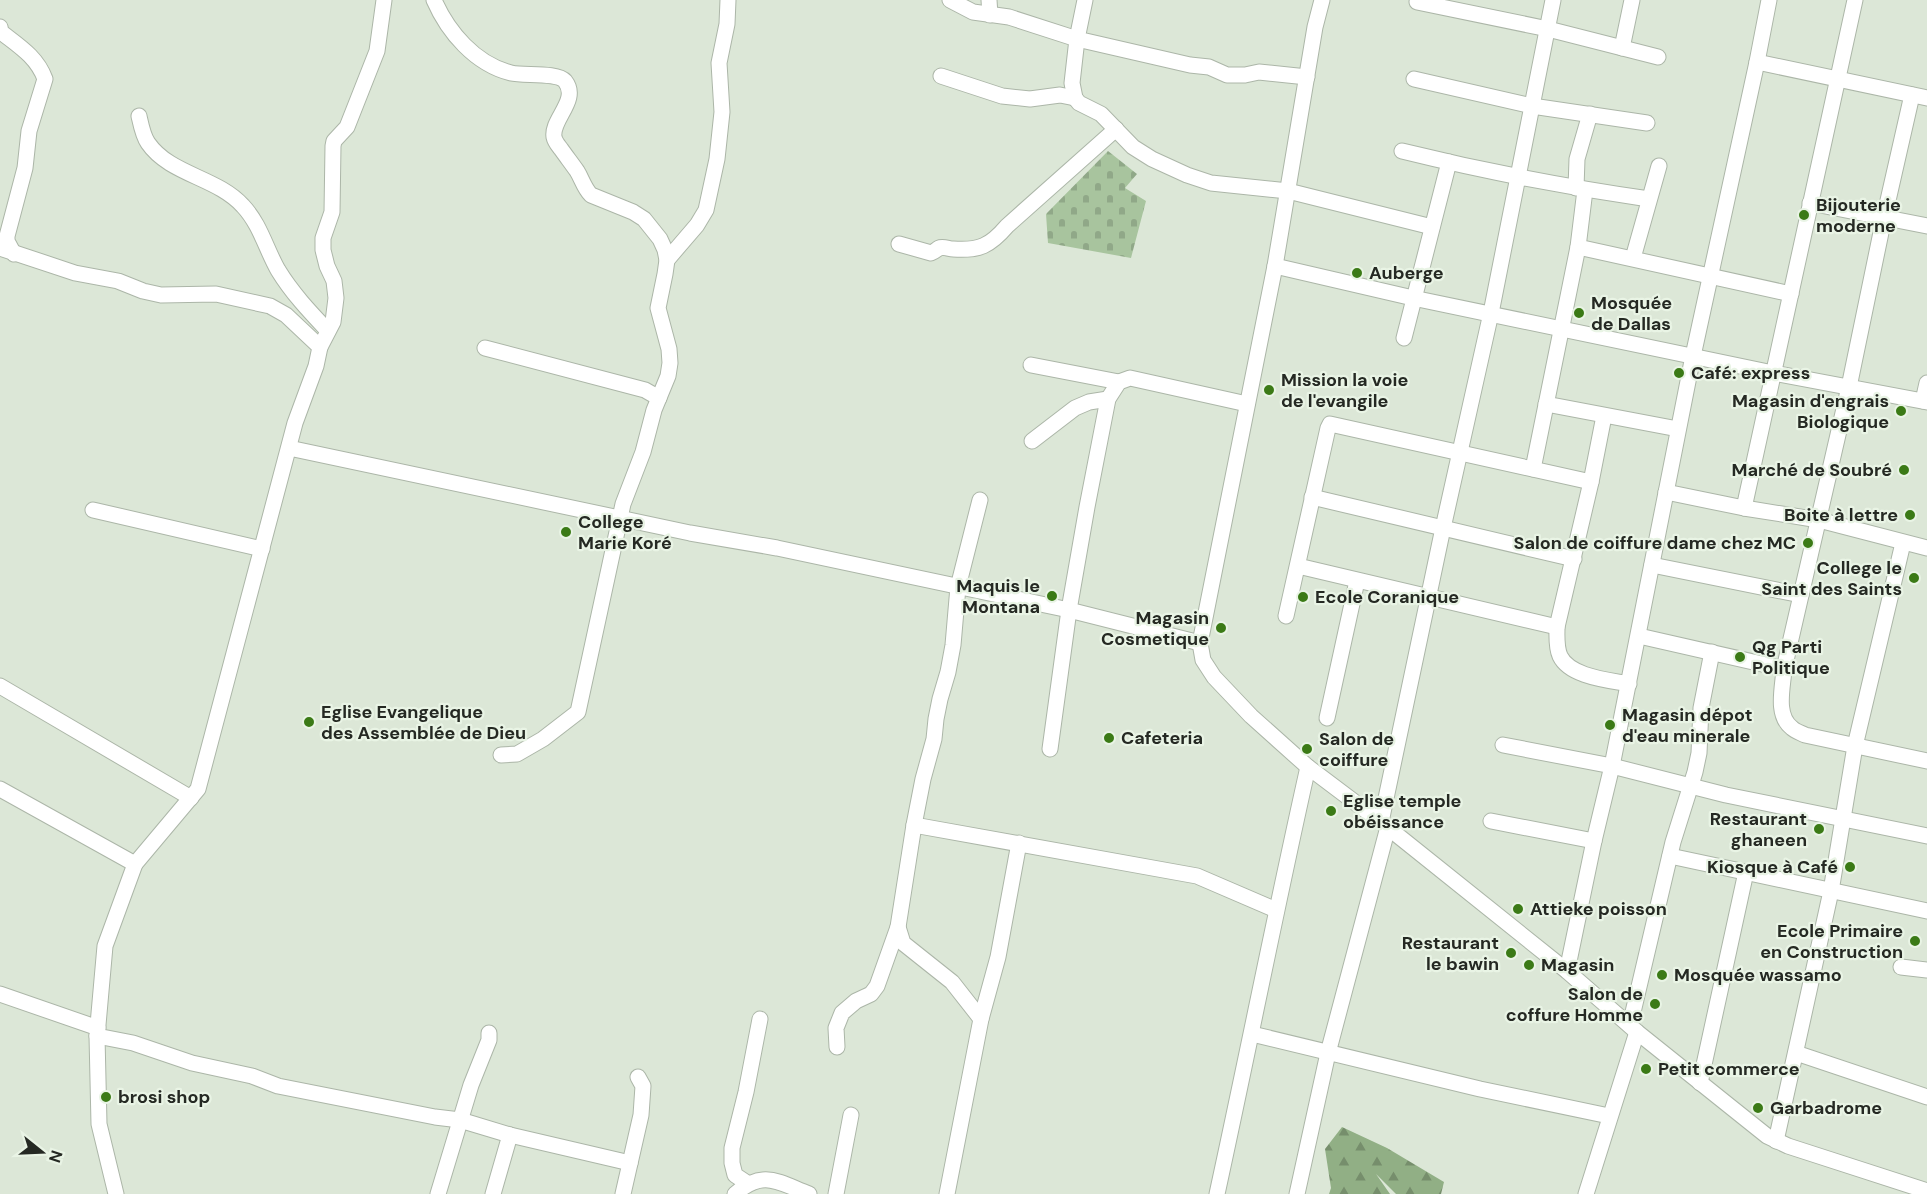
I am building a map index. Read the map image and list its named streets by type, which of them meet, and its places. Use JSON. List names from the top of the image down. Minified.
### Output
{"places":["Bijouterie moderne","Auberge","Mosquée de Dallas","Café: express","Mission la voie de l'evangile","Magasin d'engrais Biologique","Marché de Soubré","Boite à lettre","College Marie Koré","Salon de coiffure dame chez MC","College le Saint des Saints","Maquis le Montana","Ecole Coranique","Magasin Cosmetique","Qg Parti Politique","Eglise Evangelique des Assemblée de Dieu","Magasin dépot d'eau minerale","Cafeteria","Salon de coiffure","Eglise temple obéissance","Restaurant ghaneen","Kiosque à Café","Attieke poisson","Ecole Primaire en Construction","Restaurant le bawin","Magasin","Mosquée wassamo","Salon de coffure Homme","Petit commerce","brosi shop","Garbadrome"],"north":"right"}
